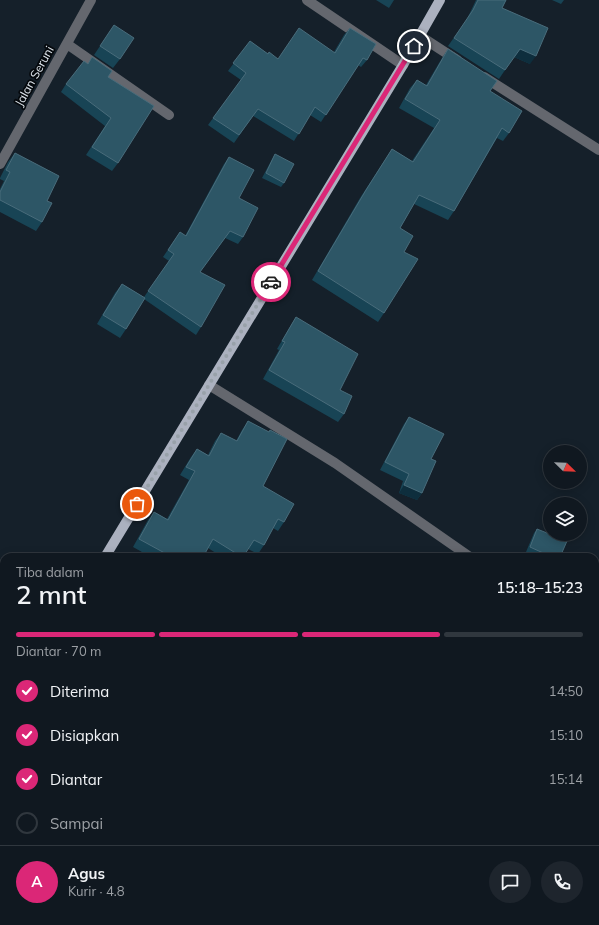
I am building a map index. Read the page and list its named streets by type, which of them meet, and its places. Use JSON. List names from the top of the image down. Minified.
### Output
{"streets":{"street":["Jalan Seruni"]},"north":"bottom right","page":{"heading":["2 mnt","Tiba dalam","15:18–15:23"],"panel":["Agus","Kurir · 4.8"],"bar":"Diantar · 70 m","list":[["Diterima","14:50"],["Disiapkan","15:10"],["Diantar","15:14"],"Sampai"],"round":"A"}}
